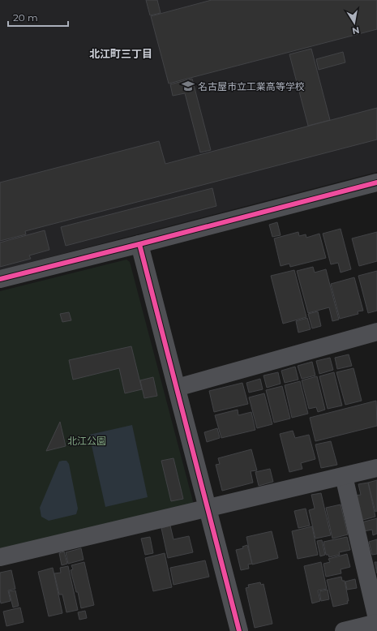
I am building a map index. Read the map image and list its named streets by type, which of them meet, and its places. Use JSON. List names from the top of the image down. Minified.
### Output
{"districts":["北江町三丁目"],"parks":["北江公園"],"places":{"school or university":["名古屋市立工業高等学校"]},"scale_bar":"20 m","north":"bottom"}
